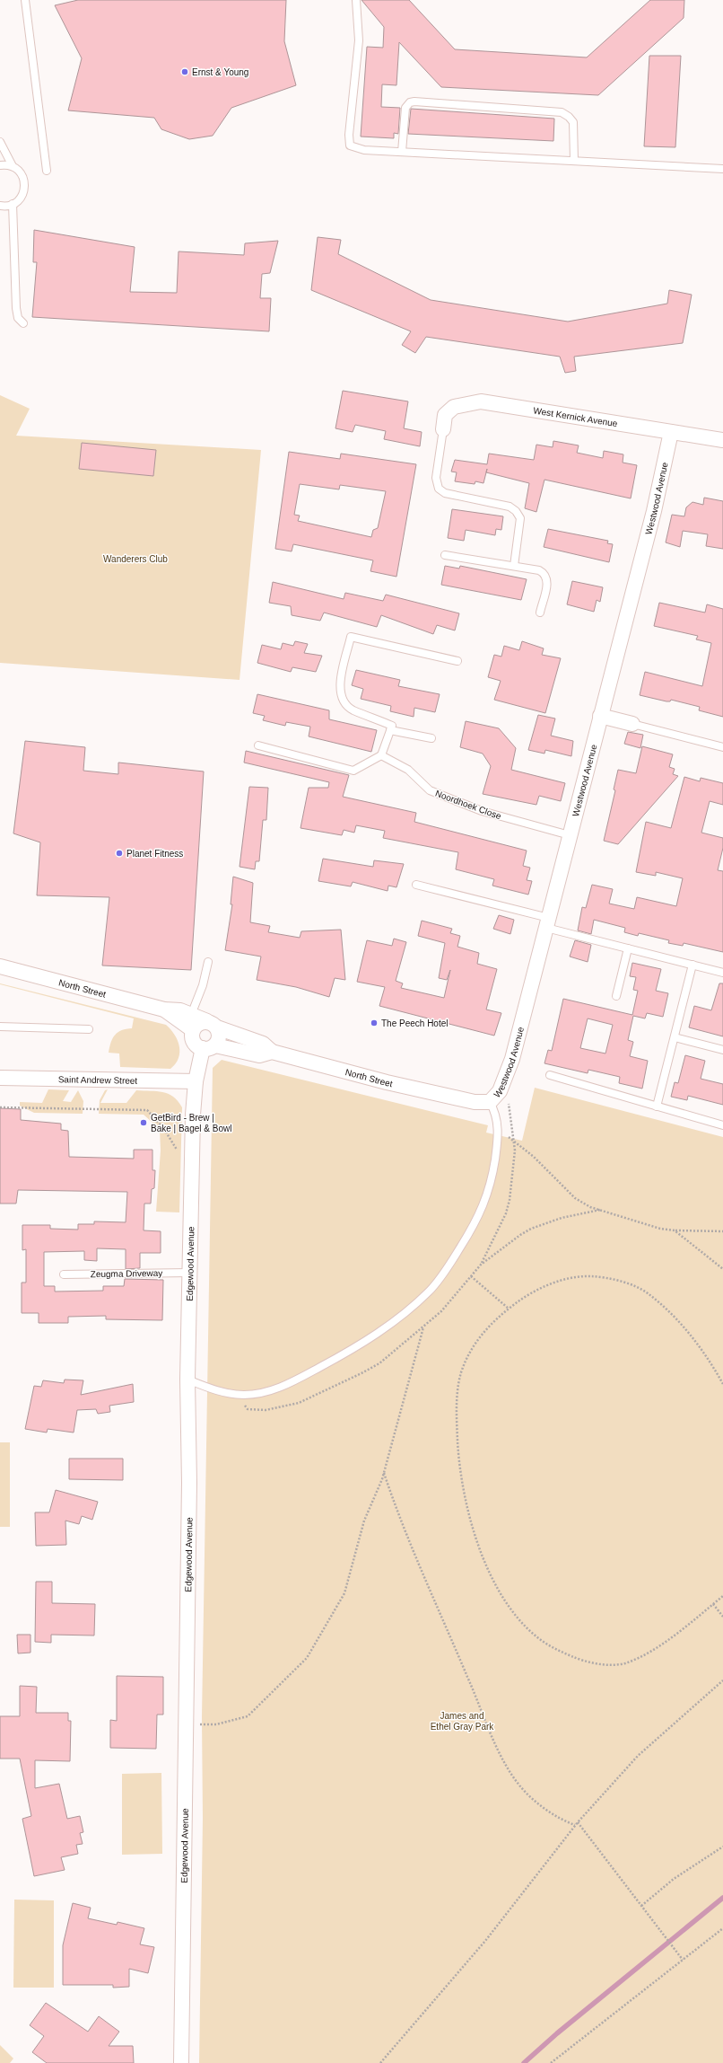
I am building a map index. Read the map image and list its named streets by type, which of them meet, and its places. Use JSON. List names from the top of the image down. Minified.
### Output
{"streets":{"street":["West Kernick Avenue","Westwood Avenue","North Street","Saint Andrew Street","Edgewood Avenue"],"lane":["Noordhoek Close","Zeugma Driveway"]},"crossings":[["West Kernick Avenue","Westwood Avenue"],["Westwood Avenue","Noordhoek Close"],["Westwood Avenue","North Street"],["North Street","Edgewood Avenue"],["Saint Andrew Street","Edgewood Avenue"],["Edgewood Avenue","Zeugma Driveway"]],"parks":["Wanderers Club","James and Ethel Gray Park"],"places":["Ernst & Young","Planet Fitness","The Peech Hotel","GetBird - Brew | Bake | Bagel & Bowl"]}
